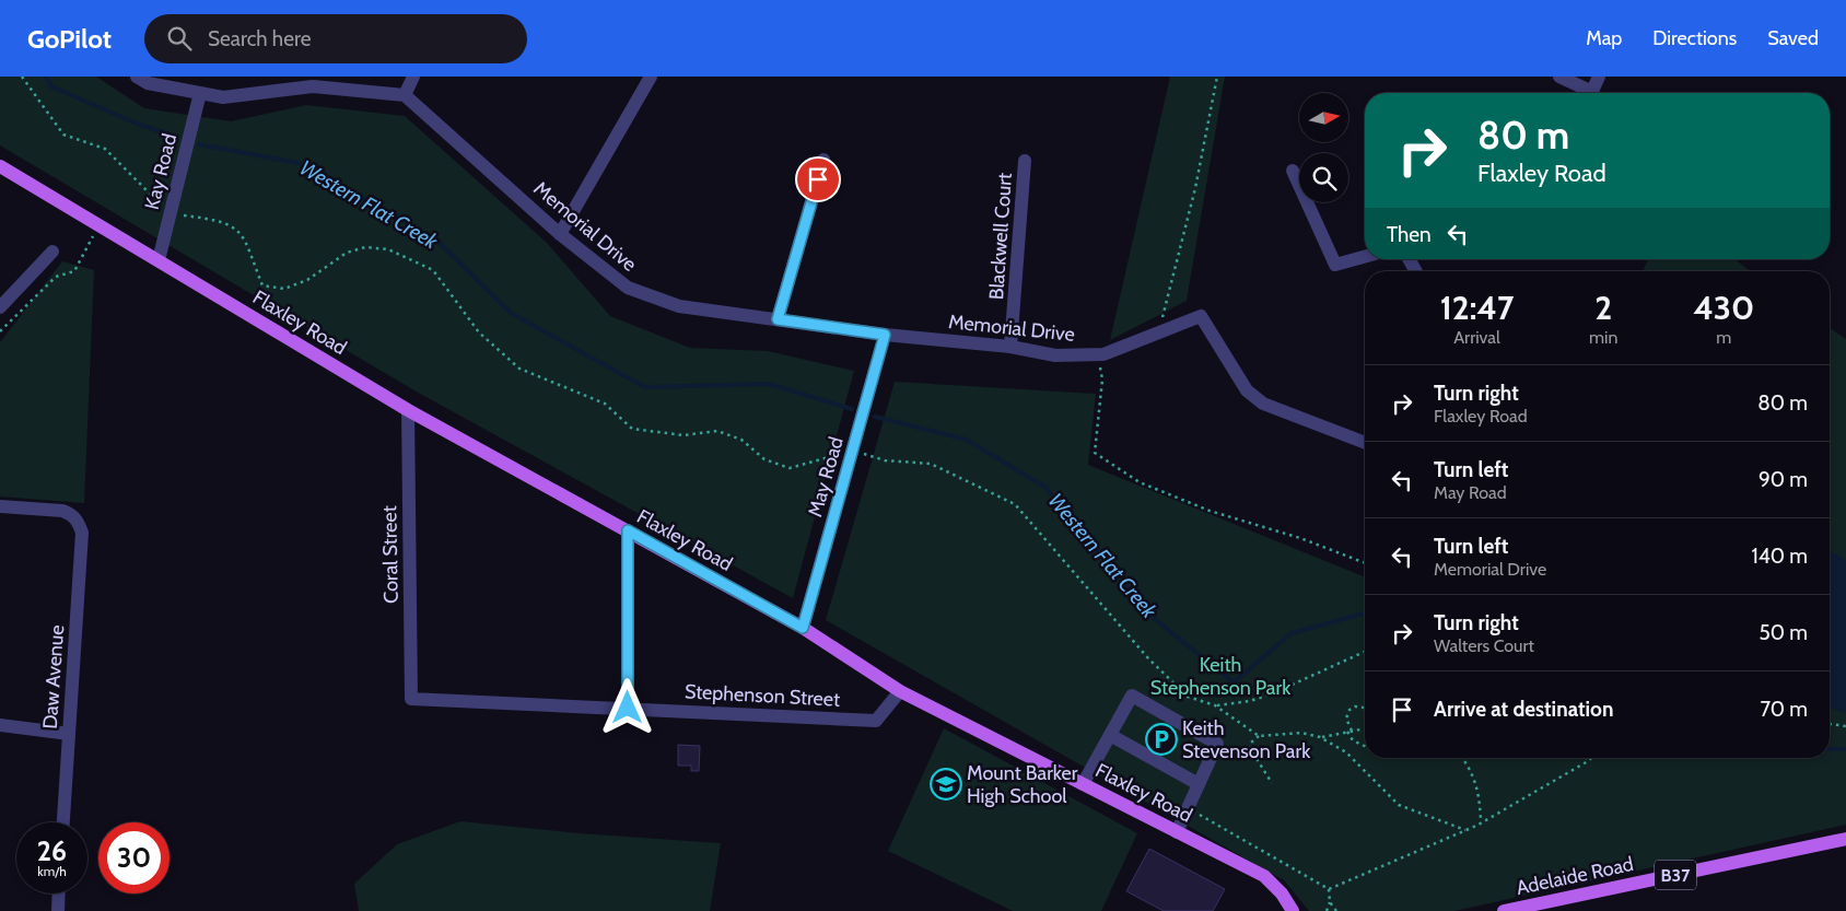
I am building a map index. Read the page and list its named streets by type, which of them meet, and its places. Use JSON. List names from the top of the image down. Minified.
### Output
{"streets":{"main road":["Flaxley Road","B37","Adelaide Road"],"street":["Kay Road","Memorial Drive","Blackwell Court","May Road","Coral Street","Daw Avenue","Stephenson Street"]},"crossings":[["Kay Road","Flaxley Road"],["Memorial Drive","Blackwell Court"],["Memorial Drive","May Road"],["Flaxley Road","May Road"],["Flaxley Road","Coral Street"],["Flaxley Road","Stephenson Street"],["Coral Street","Stephenson Street"]],"water":["Western Flat Creek"],"parks":["Keith Stephenson Park"],"places":{"parking":["Keith Stevenson Park"],"school or university":["Mount Barker High School"]},"north":"right","page":{"header":"GoPilot","search":"Search here","nav":["Map","Directions","Saved"],"turn":["80 m","Flaxley Road"],"then":"Then","eta":["12:47","Arrival","2","min","430","m"],"list":[{"name":"Turn right","note":"Flaxley Road","value":"80 m"},{"name":"Turn left","note":"May Road","value":"90 m"},{"name":"Turn left","note":"Memorial Drive","value":"140 m"},{"name":"Turn right","note":"Walters Court","value":"50 m"},{"name":"Arrive at destination","value":"70 m"}],"speed":"26 km/h","limit":"30"}}
